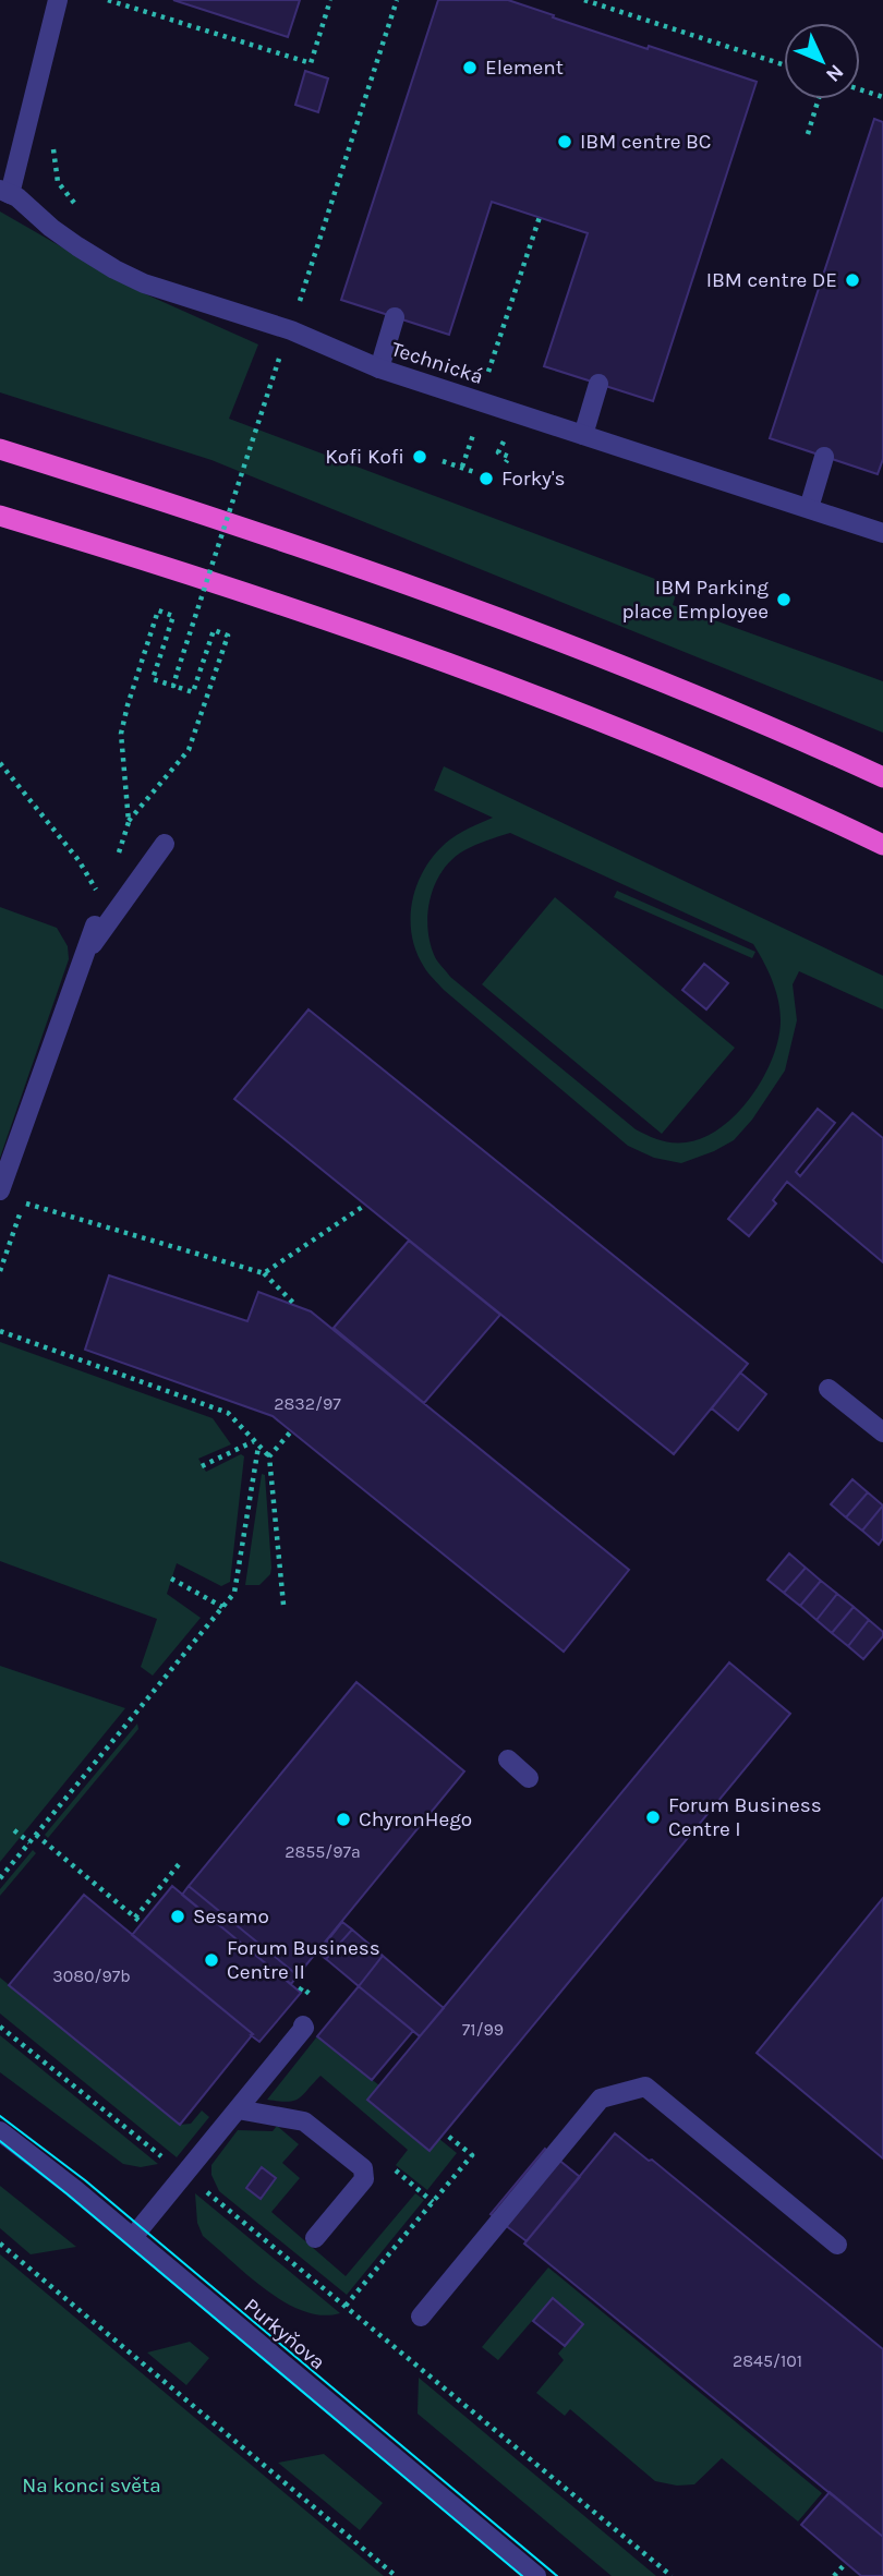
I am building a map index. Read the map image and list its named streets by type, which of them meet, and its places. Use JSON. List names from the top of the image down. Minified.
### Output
{"streets":{"street":["Technická","Purkyňova"]},"parks":["Na konci světa"],"places":["Element","IBM centre BC","IBM centre DE","Kofi Kofi","Forky's","IBM Parking place Employee","Forum Business Centre I","ChyronHego","Sesamo","Forum Business Centre II"],"house_numbers":["2832/97","2855/97a","3080/97b","71/99","2845/101"],"north":"bottom right"}
